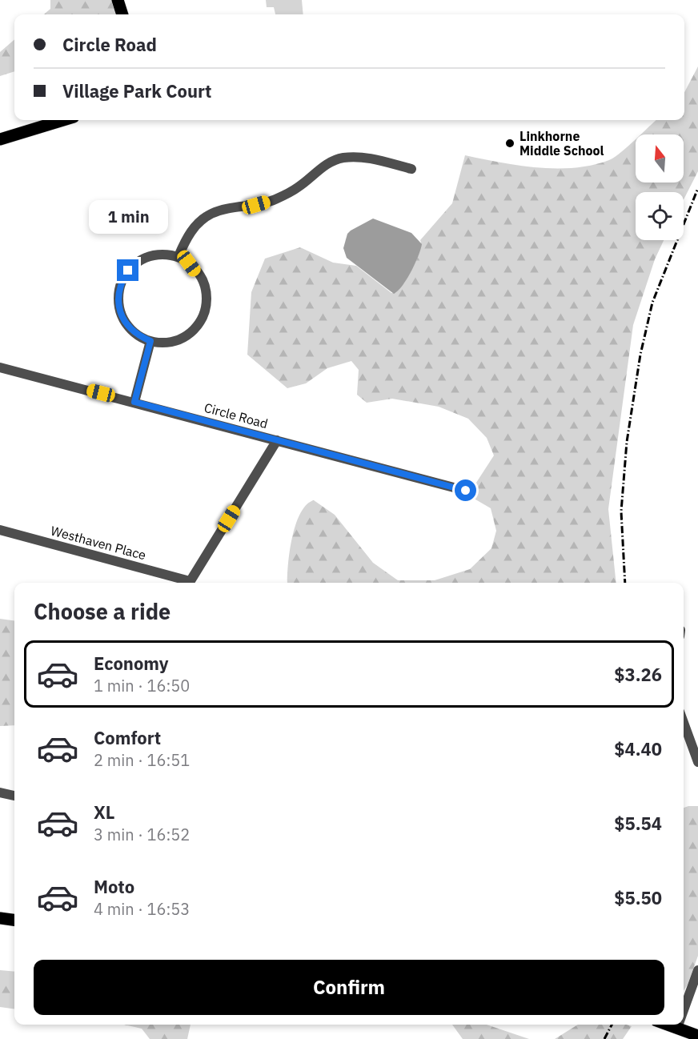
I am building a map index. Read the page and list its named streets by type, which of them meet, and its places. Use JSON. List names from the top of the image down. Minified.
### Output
{"streets":{"street":["Circle Road","Westhaven Place"]},"places":["Linkhorne Middle School"],"north":"top","page":{"banner":["Circle Road","Village Park Court"],"bubble":"1 min","heading":"Choose a ride","list":[{"name":"Economy","note":"1 min · 16:50","value":"$3.26"},{"name":"Comfort","note":"2 min · 16:51","value":"$4.40"},{"name":"XL","note":"3 min · 16:52","value":"$5.54"},{"name":"Moto","note":"4 min · 16:53","value":"$5.50"}],"buttons":"Confirm"}}
